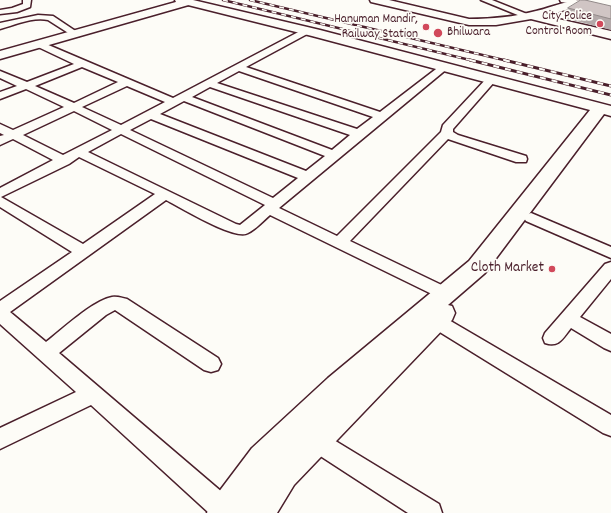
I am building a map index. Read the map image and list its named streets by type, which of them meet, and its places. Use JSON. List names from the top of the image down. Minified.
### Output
{"places":["City Police Control Room","Hanuman Mandir, Railway Station","Bhilwara","Cloth Market"]}
